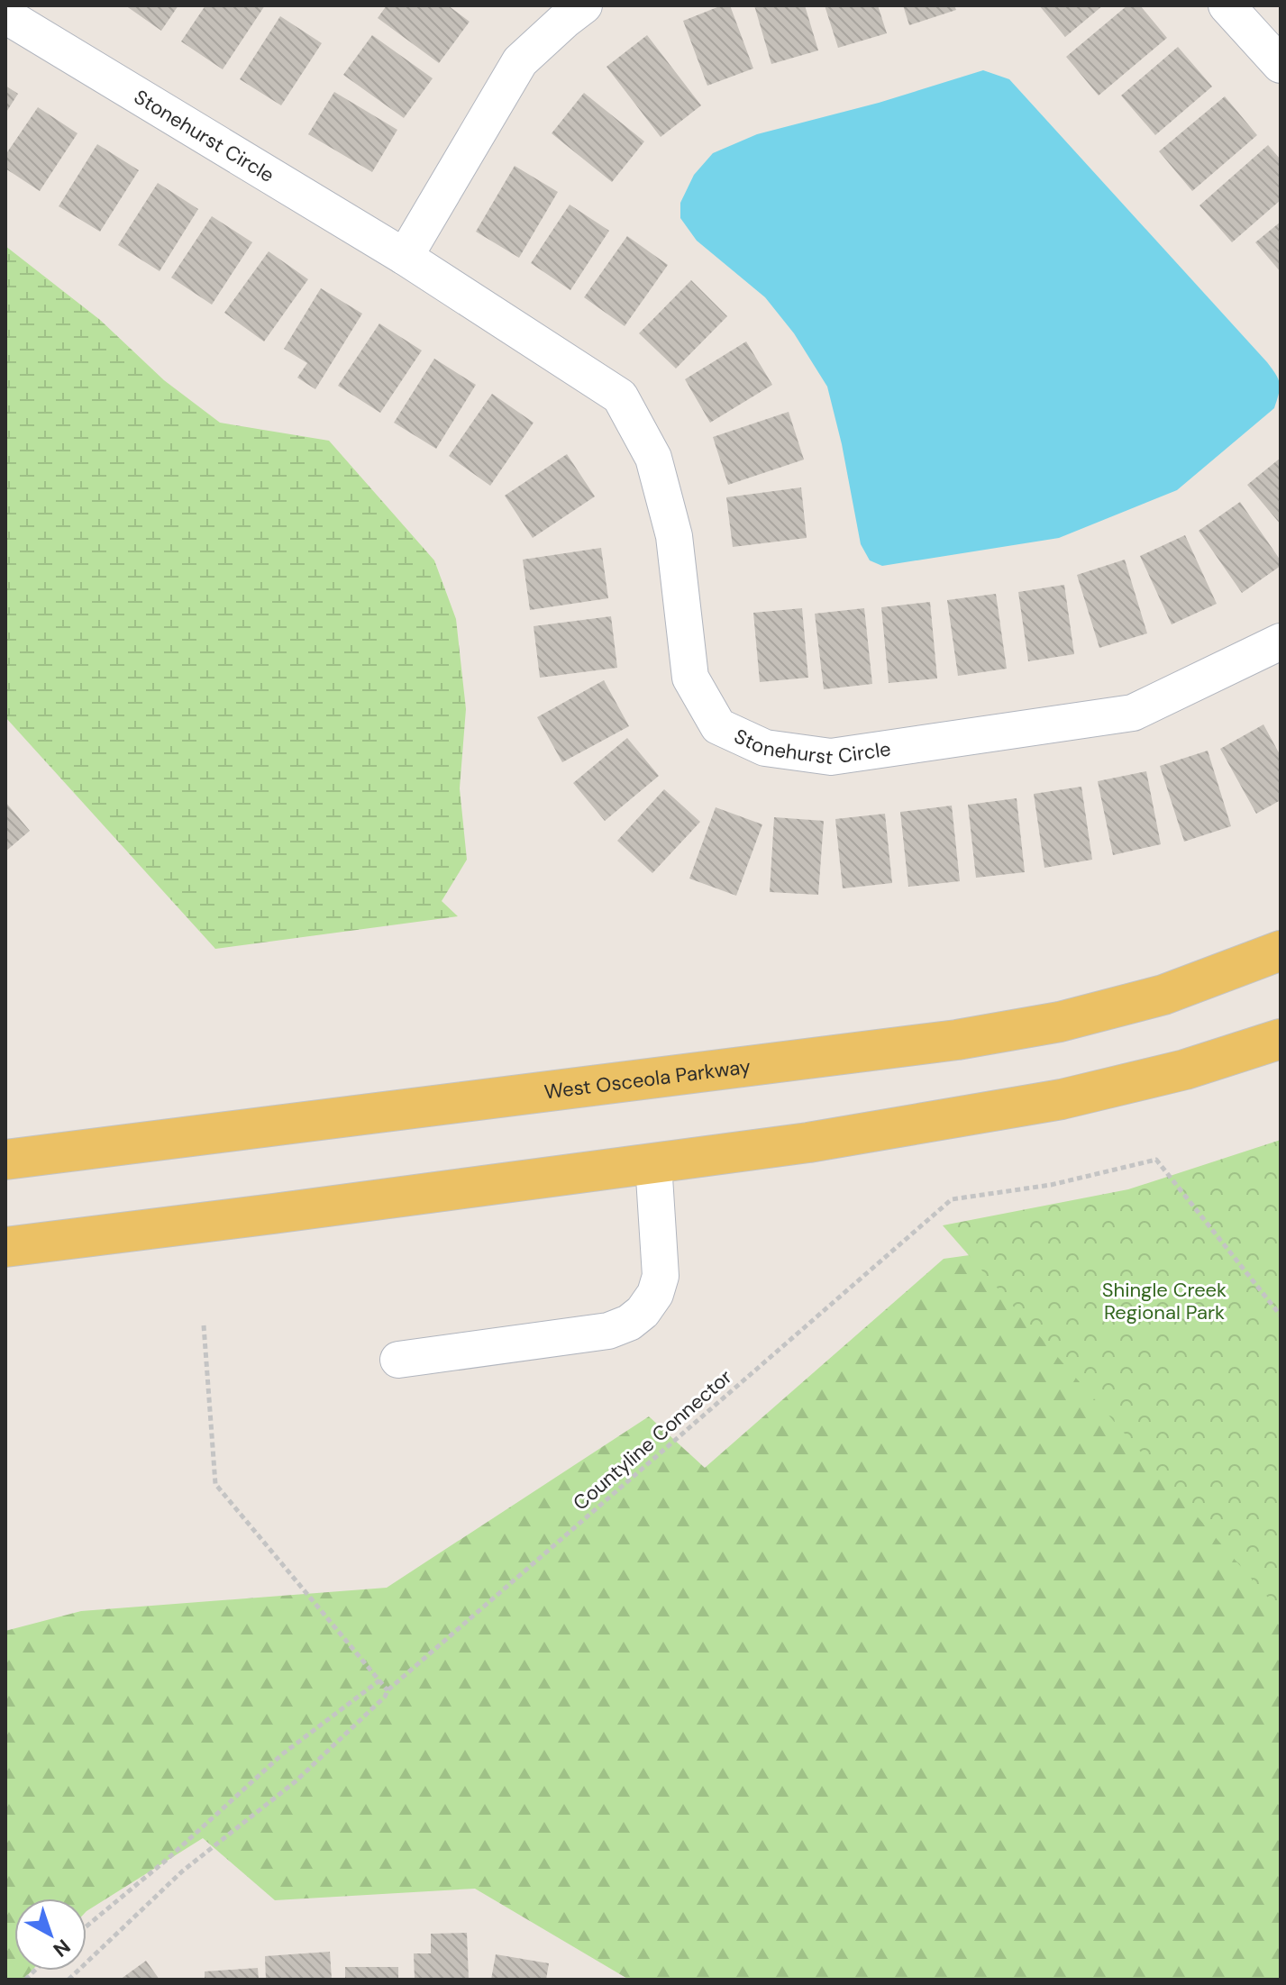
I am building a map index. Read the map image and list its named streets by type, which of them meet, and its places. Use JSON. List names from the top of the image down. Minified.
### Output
{"streets":{"main road":["West Osceola Parkway"],"street":["Stonehurst Circle"],"path":["Countyline Connector"]},"parks":["Shingle Creek Regional Park"],"north":"bottom right"}
